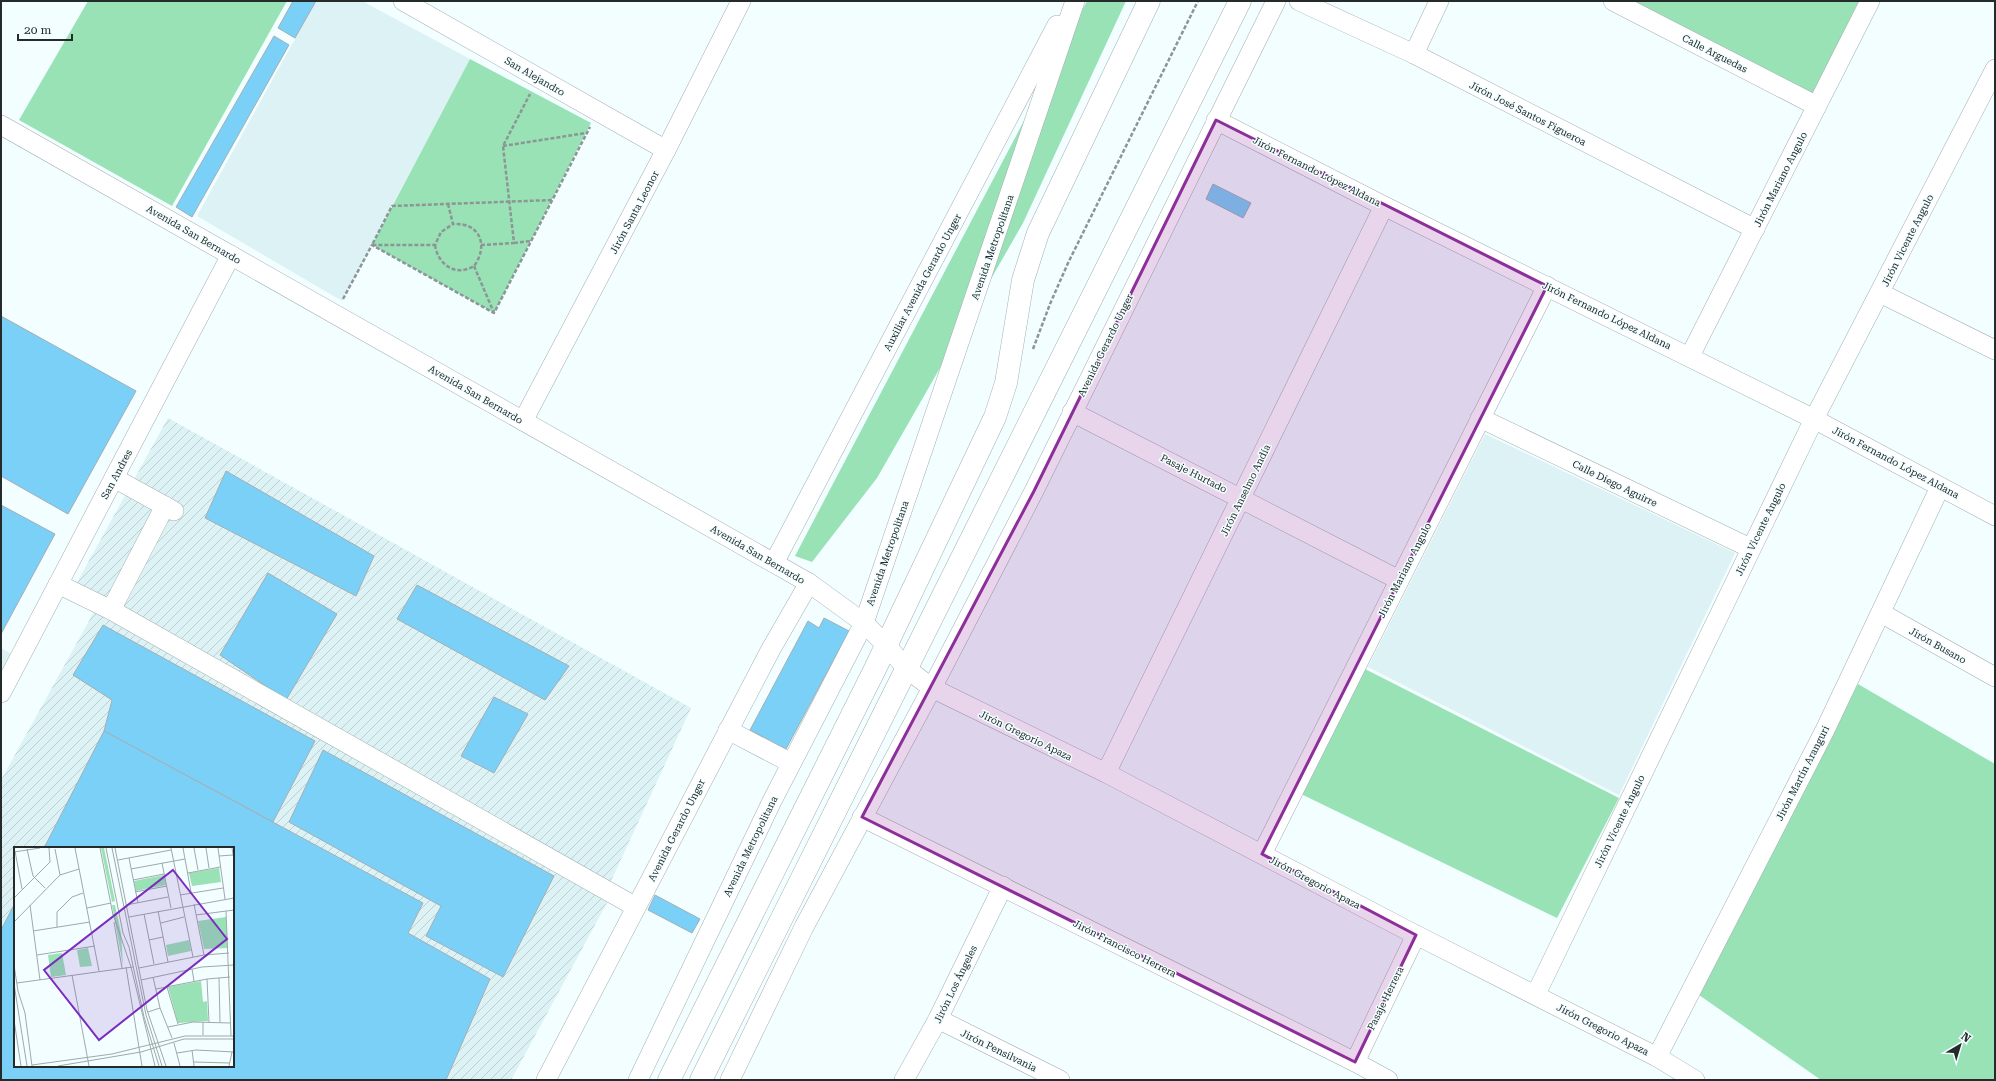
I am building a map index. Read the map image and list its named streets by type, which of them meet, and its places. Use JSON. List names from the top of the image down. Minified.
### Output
{"streets":{"street":["Calle Arguedas","San Alejandro","Jirón José Santos Figueroa","Jirón Fernando López Aldana","Jirón Mariano Angulo","Jirón Santa Leonor","Avenida San Bernardo","Jirón Vicente Angulo","Avenida Metropolitana","Auxiliar Avenida Gerardo Unger","Avenida Gerardo Unger","Pasaje Hurtado","San Andres","Calle Diego Aguirre","Jirón Anselmo Andía","Jirón Busano","Jirón Gregorio Apaza","Jirón Martín Aranguri","Jirón Francisco Herrera","Jirón Los Ángeles","Pasaje Herrera","Jirón Pensilvania"]},"crossings":[["Calle Arguedas","Jirón Mariano Angulo"],["San Alejandro","Jirón Santa Leonor"],["Jirón José Santos Figueroa","Jirón Mariano Angulo"],["Jirón Fernando López Aldana","Jirón Mariano Angulo"],["Jirón Fernando López Aldana","Jirón Vicente Angulo"],["Jirón Fernando López Aldana","Avenida Gerardo Unger"],["Jirón Fernando López Aldana","Jirón Anselmo Andía"],["Jirón Fernando López Aldana","Jirón Martín Aranguri"],["Jirón Mariano Angulo","Pasaje Hurtado"],["Jirón Mariano Angulo","Calle Diego Aguirre"],["Jirón Mariano Angulo","Jirón Gregorio Apaza"],["Jirón Santa Leonor","Avenida San Bernardo"],["Avenida San Bernardo","Avenida Metropolitana"],["Avenida San Bernardo","Auxiliar Avenida Gerardo Unger"],["Avenida San Bernardo","Avenida Gerardo Unger"],["Avenida San Bernardo","San Andres"],["Avenida San Bernardo","Jirón Gregorio Apaza"],["Jirón Vicente Angulo","Calle Diego Aguirre"],["Jirón Vicente Angulo","Jirón Gregorio Apaza"],["Avenida Gerardo Unger","Pasaje Hurtado"],["Avenida Gerardo Unger","Jirón Gregorio Apaza"],["Pasaje Hurtado","Jirón Anselmo Andía"],["Jirón Anselmo Andía","Jirón Gregorio Apaza"],["Jirón Busano","Jirón Martín Aranguri"],["Jirón Gregorio Apaza","Jirón Martín Aranguri"],["Jirón Gregorio Apaza","Pasaje Herrera"],["Jirón Francisco Herrera","Jirón Los Ángeles"],["Jirón Francisco Herrera","Pasaje Herrera"],["Jirón Los Ángeles","Jirón Pensilvania"]],"scale_bar":"20 m","north":"top right"}
